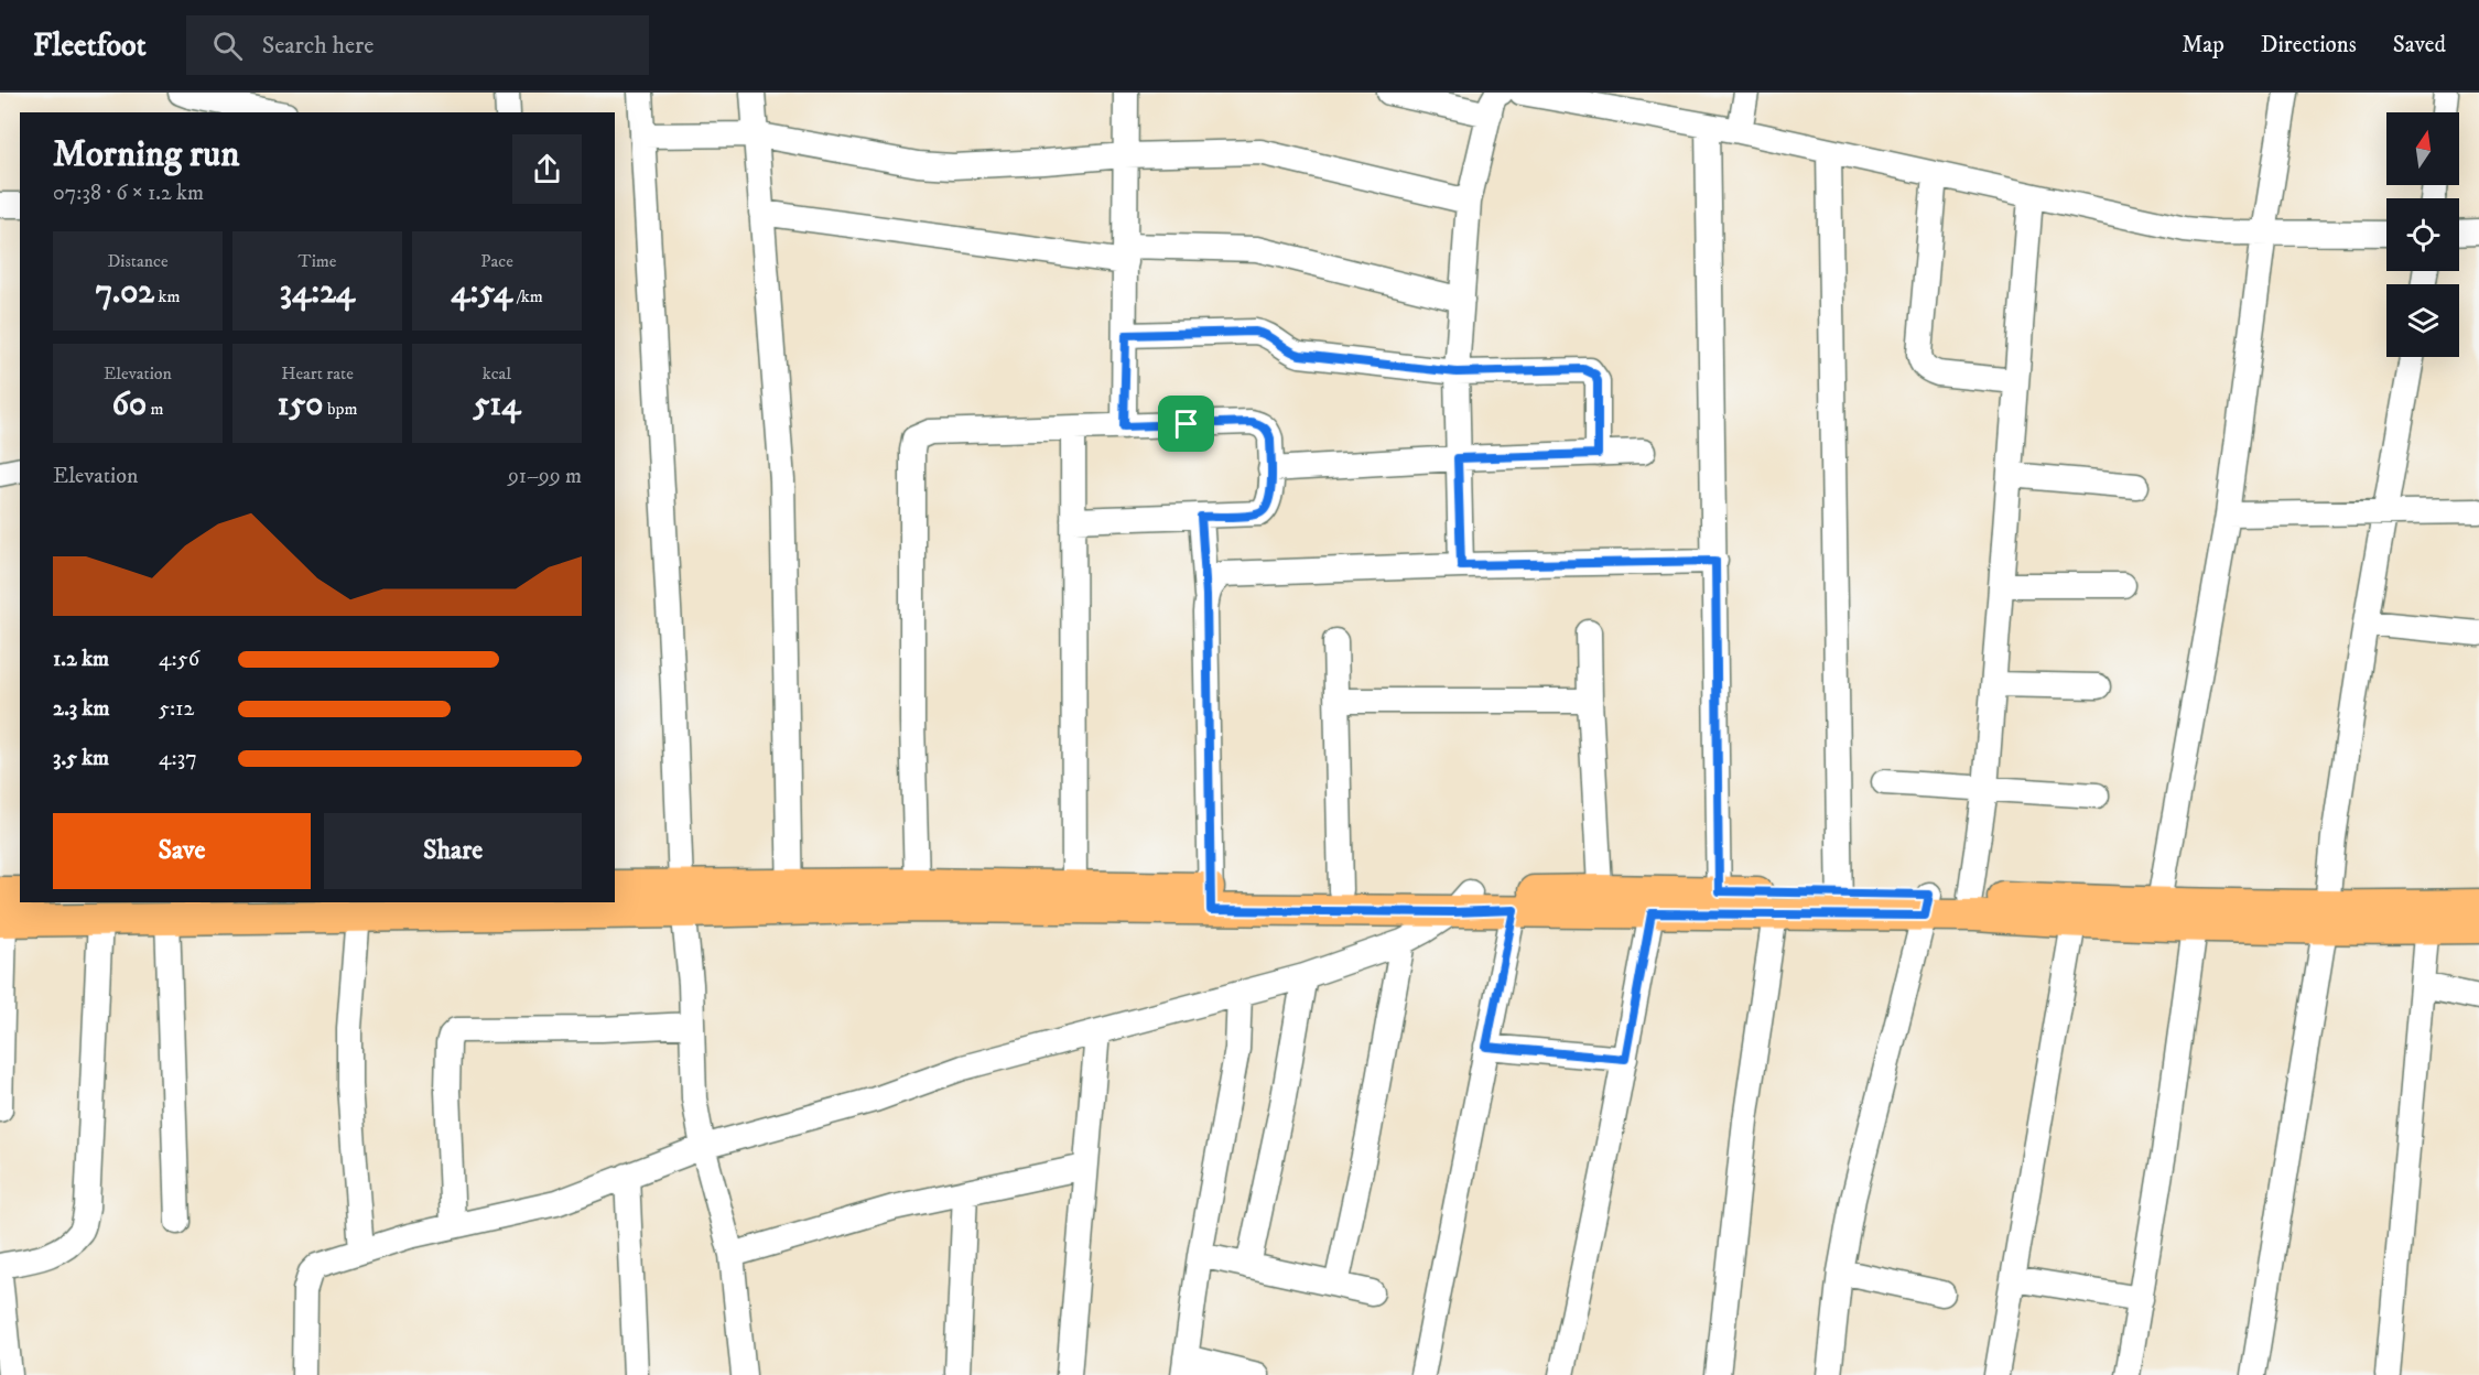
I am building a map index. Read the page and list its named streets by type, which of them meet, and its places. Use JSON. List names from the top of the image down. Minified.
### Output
{"north":"top","page":{"header":"Fleetfoot","search":"Search here","nav":["Map","Directions","Saved"],"heading":["Morning run","07:38 · 6 × 1.2 km"],"stats":[["Distance","7.02 km"],["Time","34:24"],["Pace","4:54 /km"],["Elevation","60 m"],["Heart rate","150 bpm"],["kcal","514"]],"chart":["Elevation","91–99 m"],"list":[{"name":"1.2 km","note":"4:56"},{"name":"2.3 km","note":"5:12"},{"name":"3.5 km","note":"4:37"}],"buttons":["Save","Share"]}}
